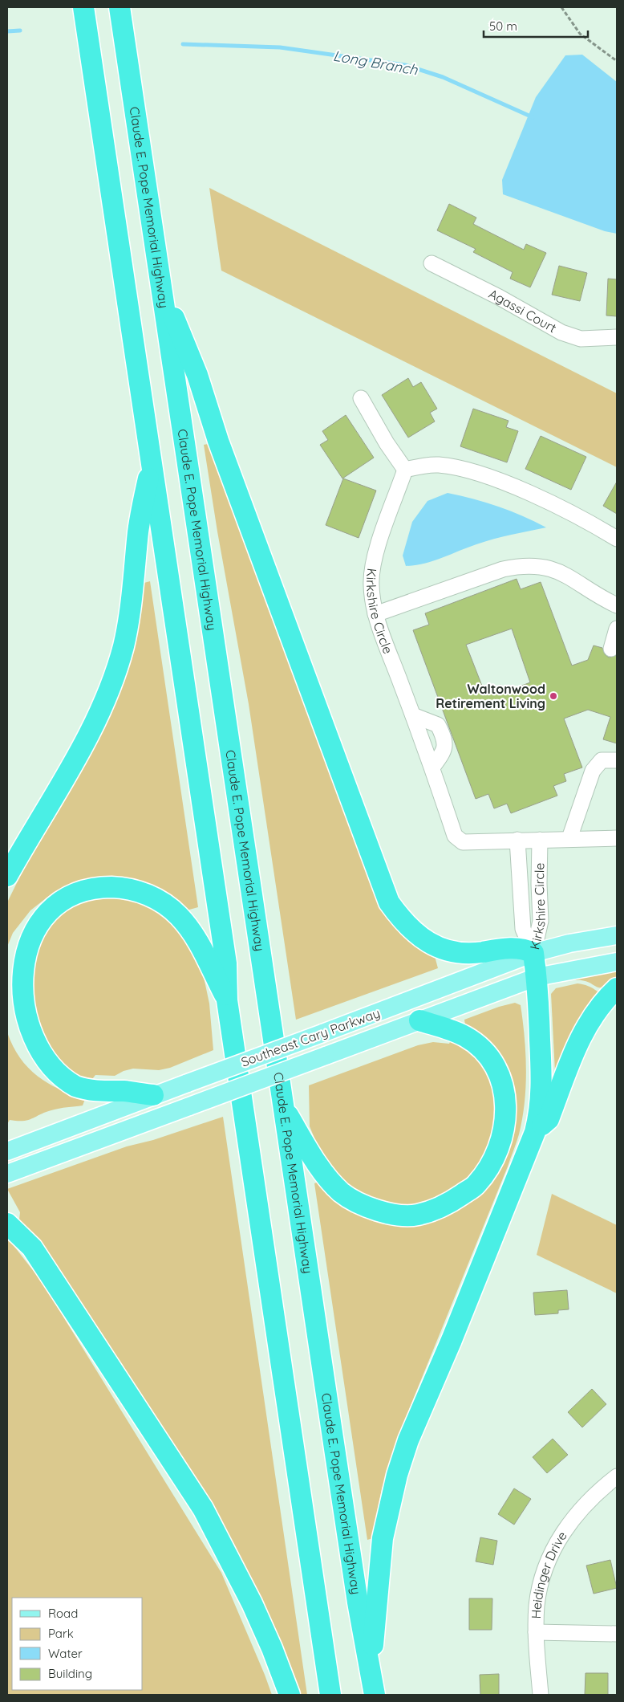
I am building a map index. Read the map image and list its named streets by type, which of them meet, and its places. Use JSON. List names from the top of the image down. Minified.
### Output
{"streets":{"highway":["Claude E. Pope Memorial Highway"],"main road":["Southeast Cary Parkway"],"street":["Agassi Court","Kirkshire Circle","Heidinger Drive"]},"crossings":[["Kirkshire Circle","Southeast Cary Parkway"]],"water":["Long Branch"],"places":["Waltonwood Retirement Living"],"legend":["Road","Park","Water","Building"],"scale_bar":"50 m"}
